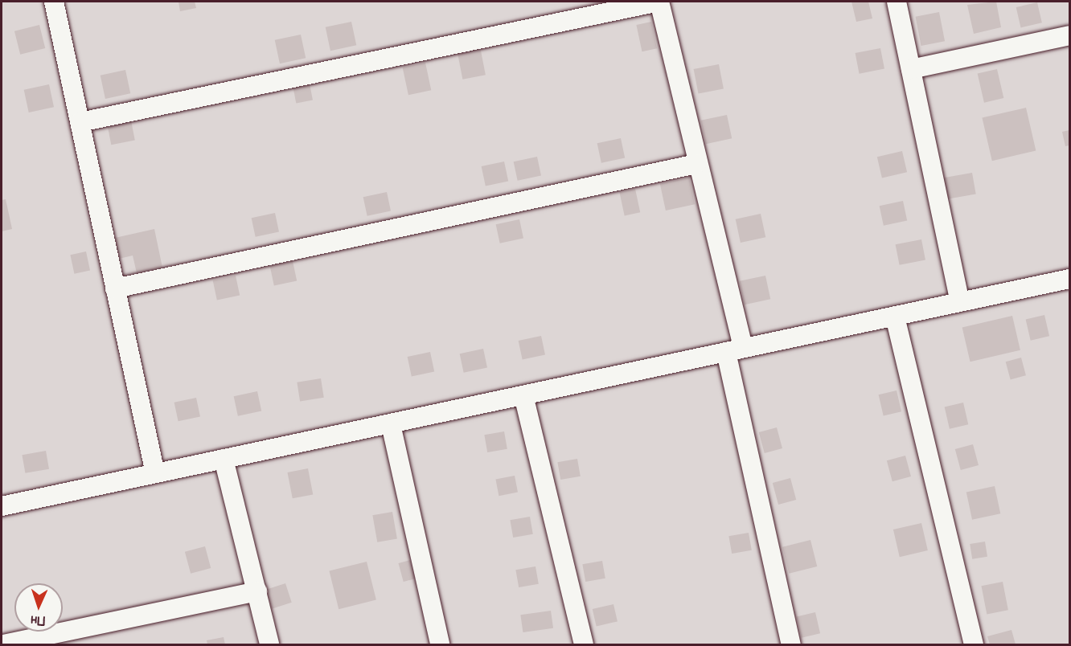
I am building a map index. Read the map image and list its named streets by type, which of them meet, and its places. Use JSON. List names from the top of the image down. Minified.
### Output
{"north":"bottom"}
